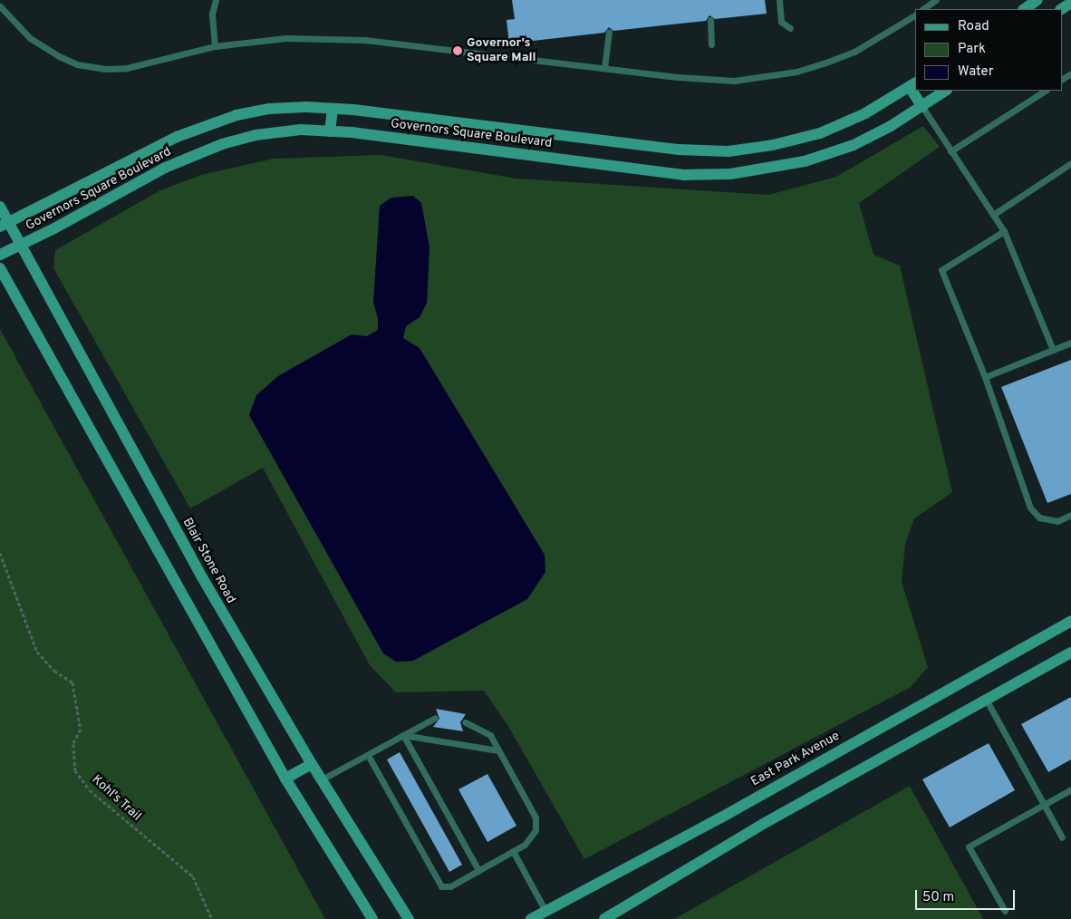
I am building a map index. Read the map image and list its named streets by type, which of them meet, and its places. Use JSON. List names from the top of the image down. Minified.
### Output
{"streets":{"main road":["Governors Square Boulevard","Blair Stone Road","East Park Avenue"],"path":["Kohl's Trail"]},"crossings":[["Governors Square Boulevard","Blair Stone Road"]],"places":["Governor's Square Mall"],"legend":["Road","Park","Water"],"scale_bar":"50 m"}
